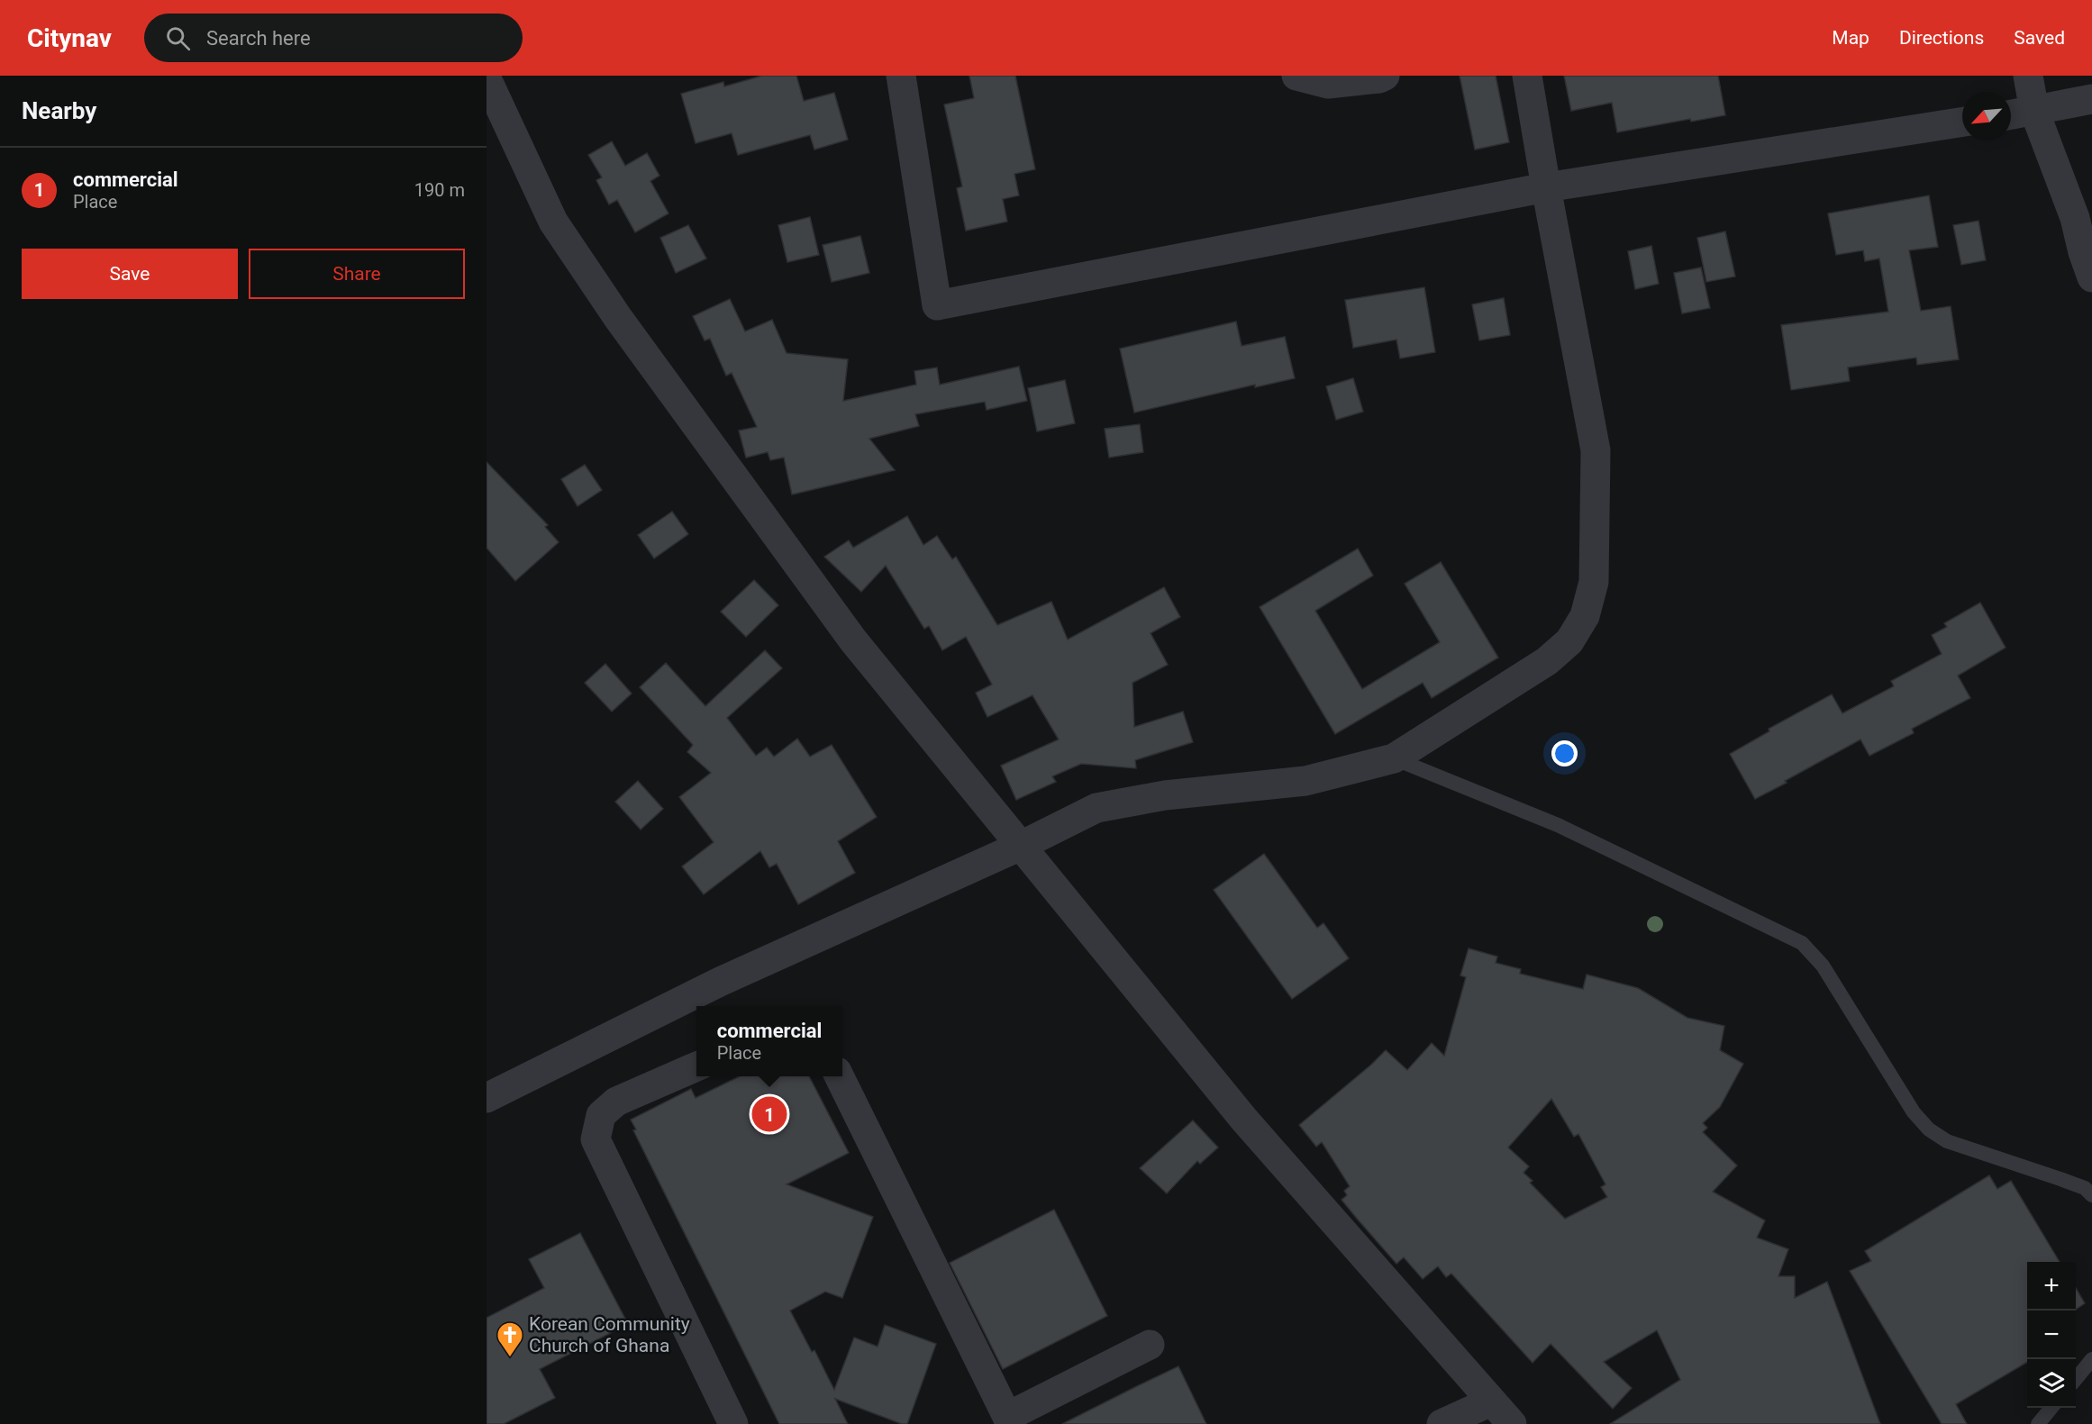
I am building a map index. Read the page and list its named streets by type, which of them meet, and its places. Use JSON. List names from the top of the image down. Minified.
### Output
{"places":{"church":["Korean Community Church of Ghana"]},"north":"bottom left","page":{"header":"Citynav","search":"Search here","nav":["Map","Directions","Saved"],"heading":"Nearby","list":[{"mark":"1","name":"commercial","note":"Place","value":"190 m"}],"buttons":["Save","Share"],"popup":["commercial","Place"],"pins":"1","map_buttons":["+","−"]}}
